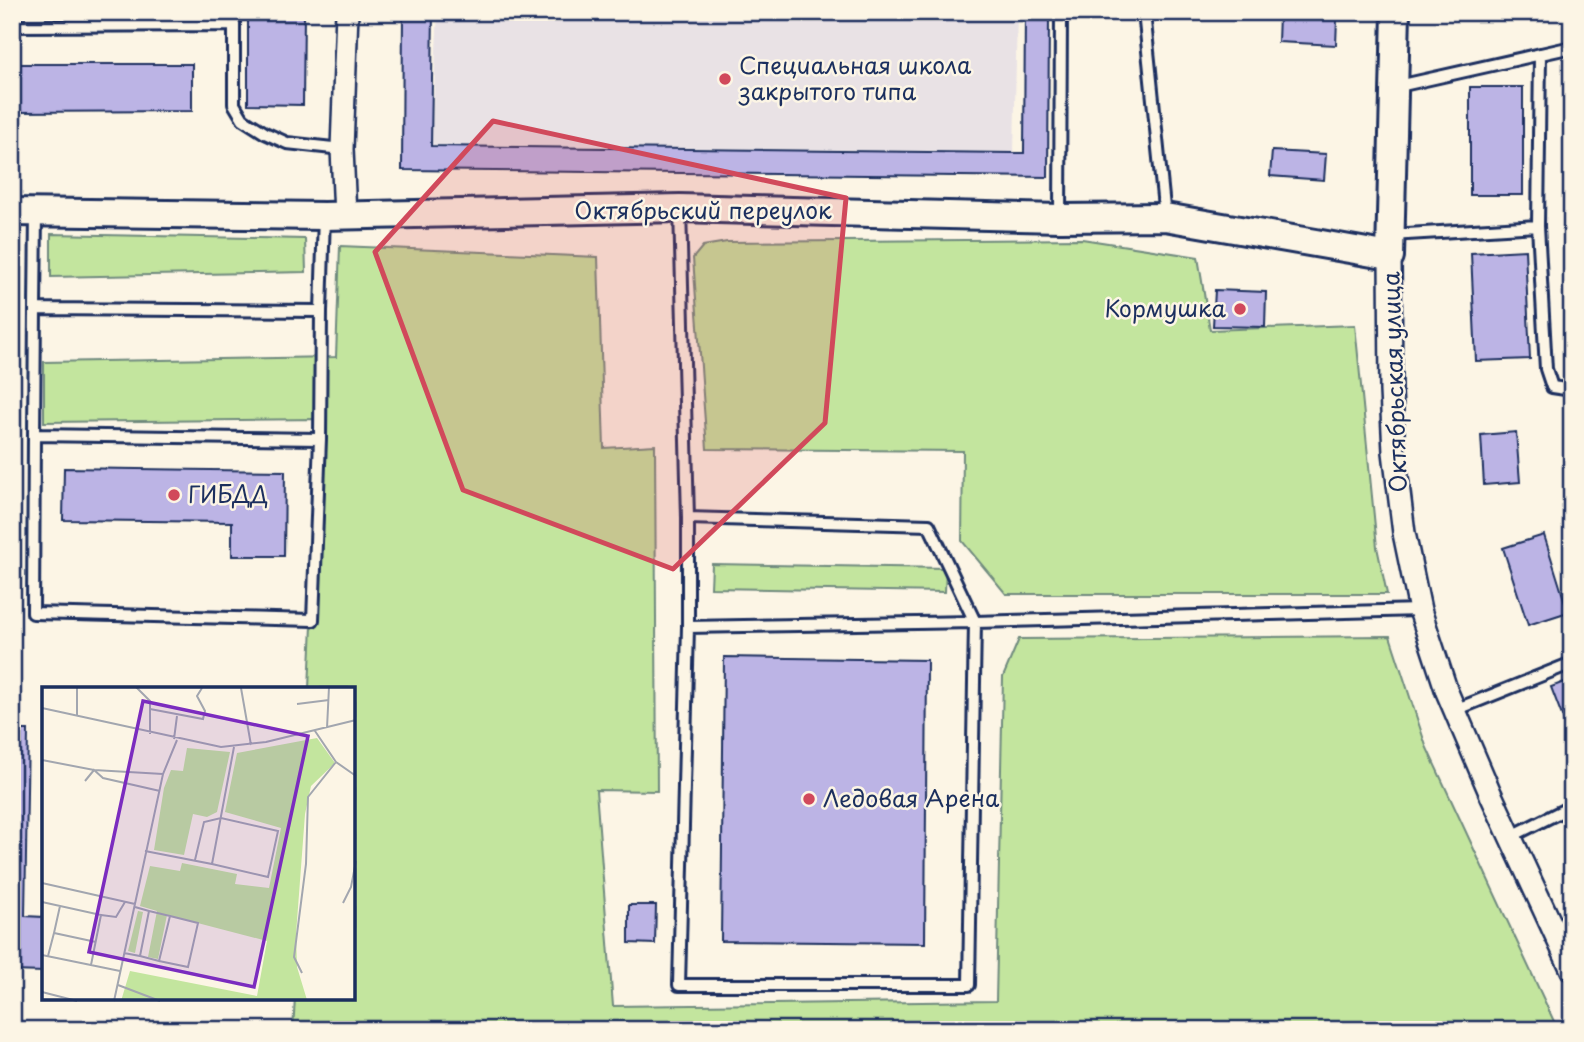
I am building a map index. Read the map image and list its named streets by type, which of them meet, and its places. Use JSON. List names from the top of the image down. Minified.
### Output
{"streets":{"street":["Октябрьский переулок","Октябрьская улица"]},"crossings":[["Октябрьский переулок","Октябрьская улица"]],"places":["Специальная школа закрытого типа","Кормушка","ГИБДД","Ледовая Арена"]}
